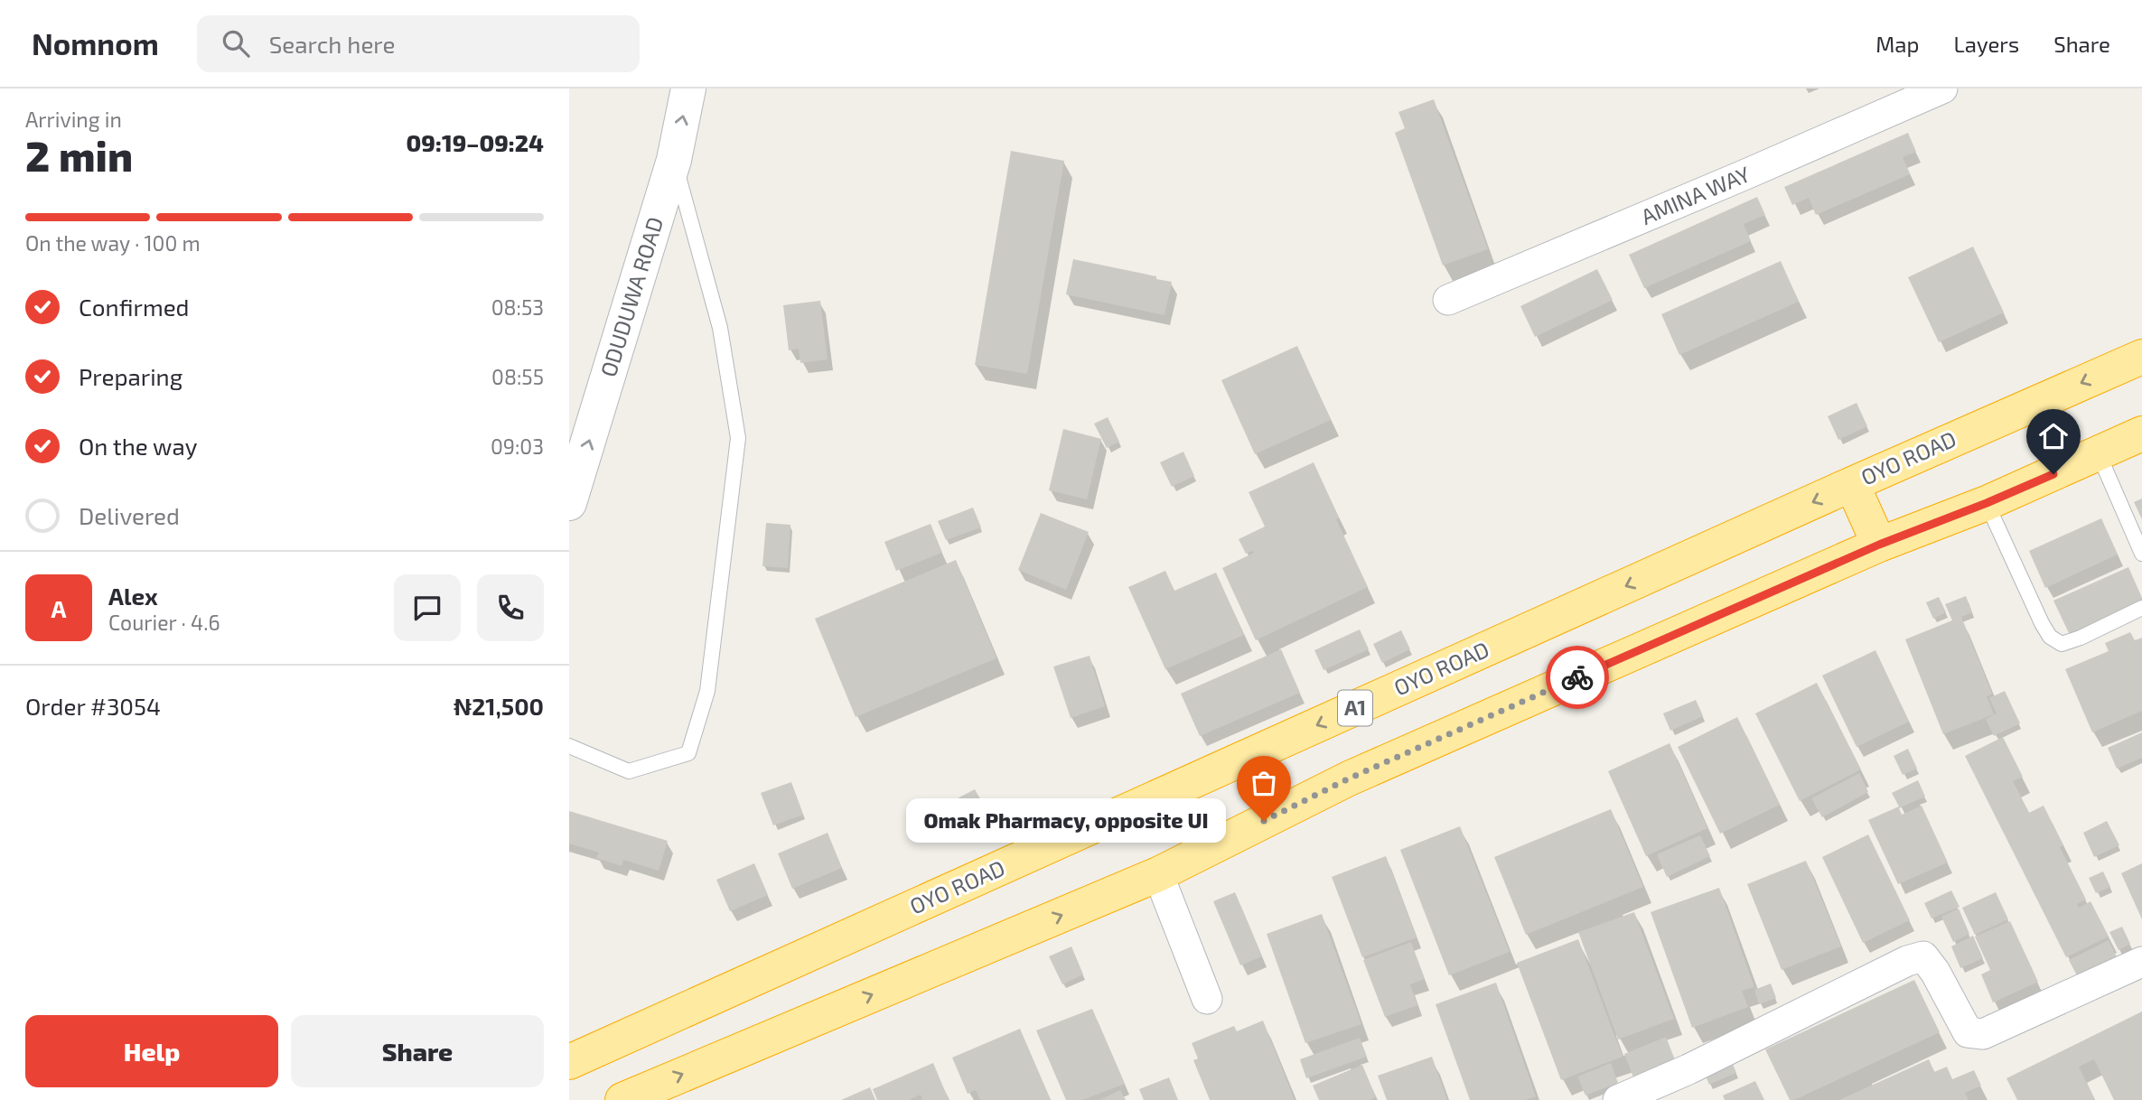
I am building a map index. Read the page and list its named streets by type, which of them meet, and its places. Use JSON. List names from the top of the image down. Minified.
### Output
{"streets":{"highway":["OYO ROAD","A1"],"street":["AMINA WAY","ODUDUWA ROAD"]},"one_way":["ODUDUWA ROAD"],"places":["Omak Pharmacy, opposite UI"],"page":{"header":"Nomnom","search":"Search here","nav":["Map","Layers","Share"],"heading":["2 min","Arriving in","09:19–09:24"],"panel":["Alex","Courier · 4.6","Order #3054","₦21,500"],"bar":"On the way · 100 m","list":[["Confirmed","08:53"],["Preparing","08:55"],["On the way","09:03"],"Delivered"],"round":"A","bubble":"Omak Pharmacy, opposite UI","buttons":["Help","Share"]}}
